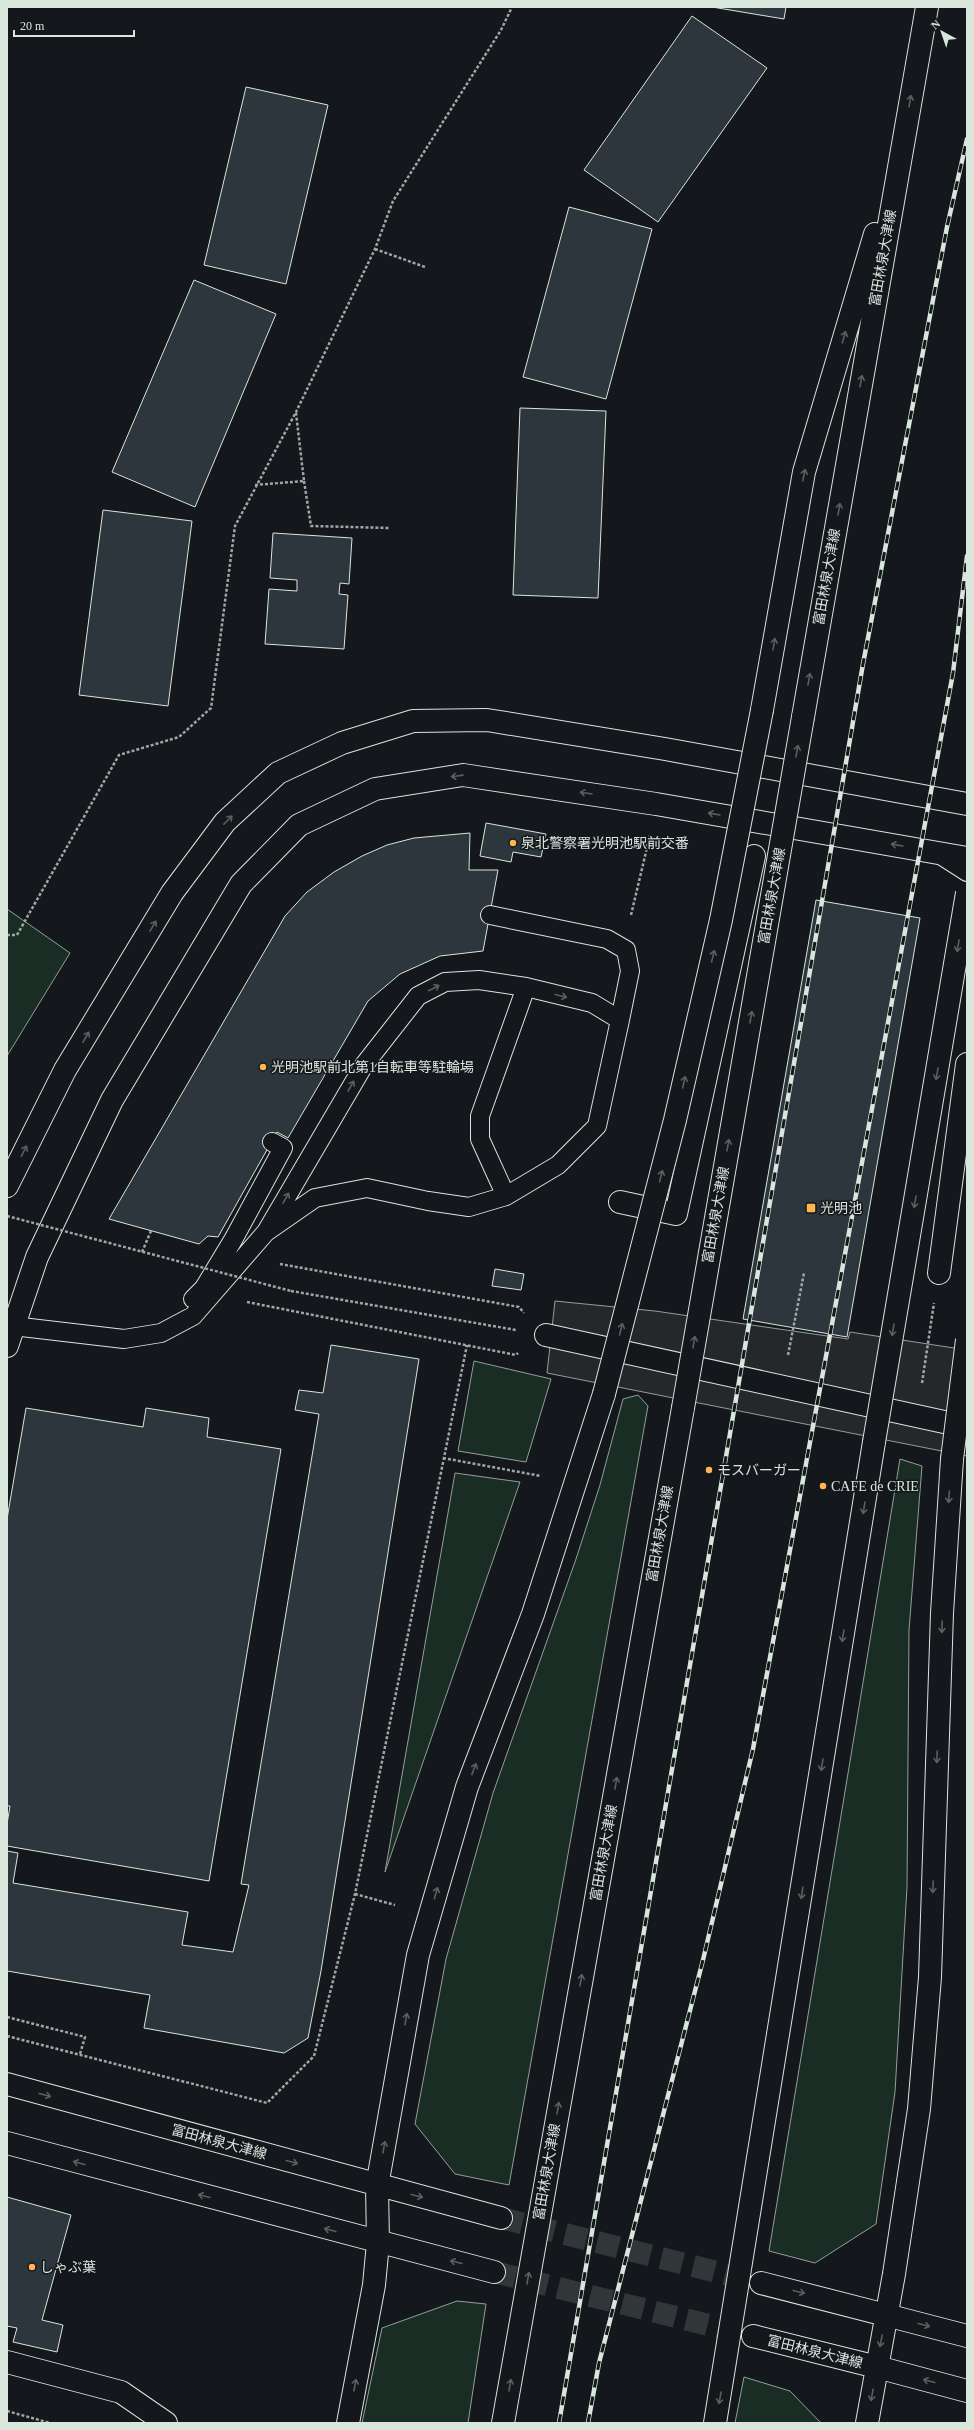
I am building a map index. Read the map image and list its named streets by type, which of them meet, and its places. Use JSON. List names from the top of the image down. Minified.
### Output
{"streets":{"main road":["富田林泉大津線"]},"places":{"other":["泉北警察署光明池駅前交番","光明池駅前北第1自転車等駐輪場","モスバーガー","CAFE de CRIE","しゃぶ葉"],"transit":["光明池"]},"scale_bar":"20 m","north":"top left"}
